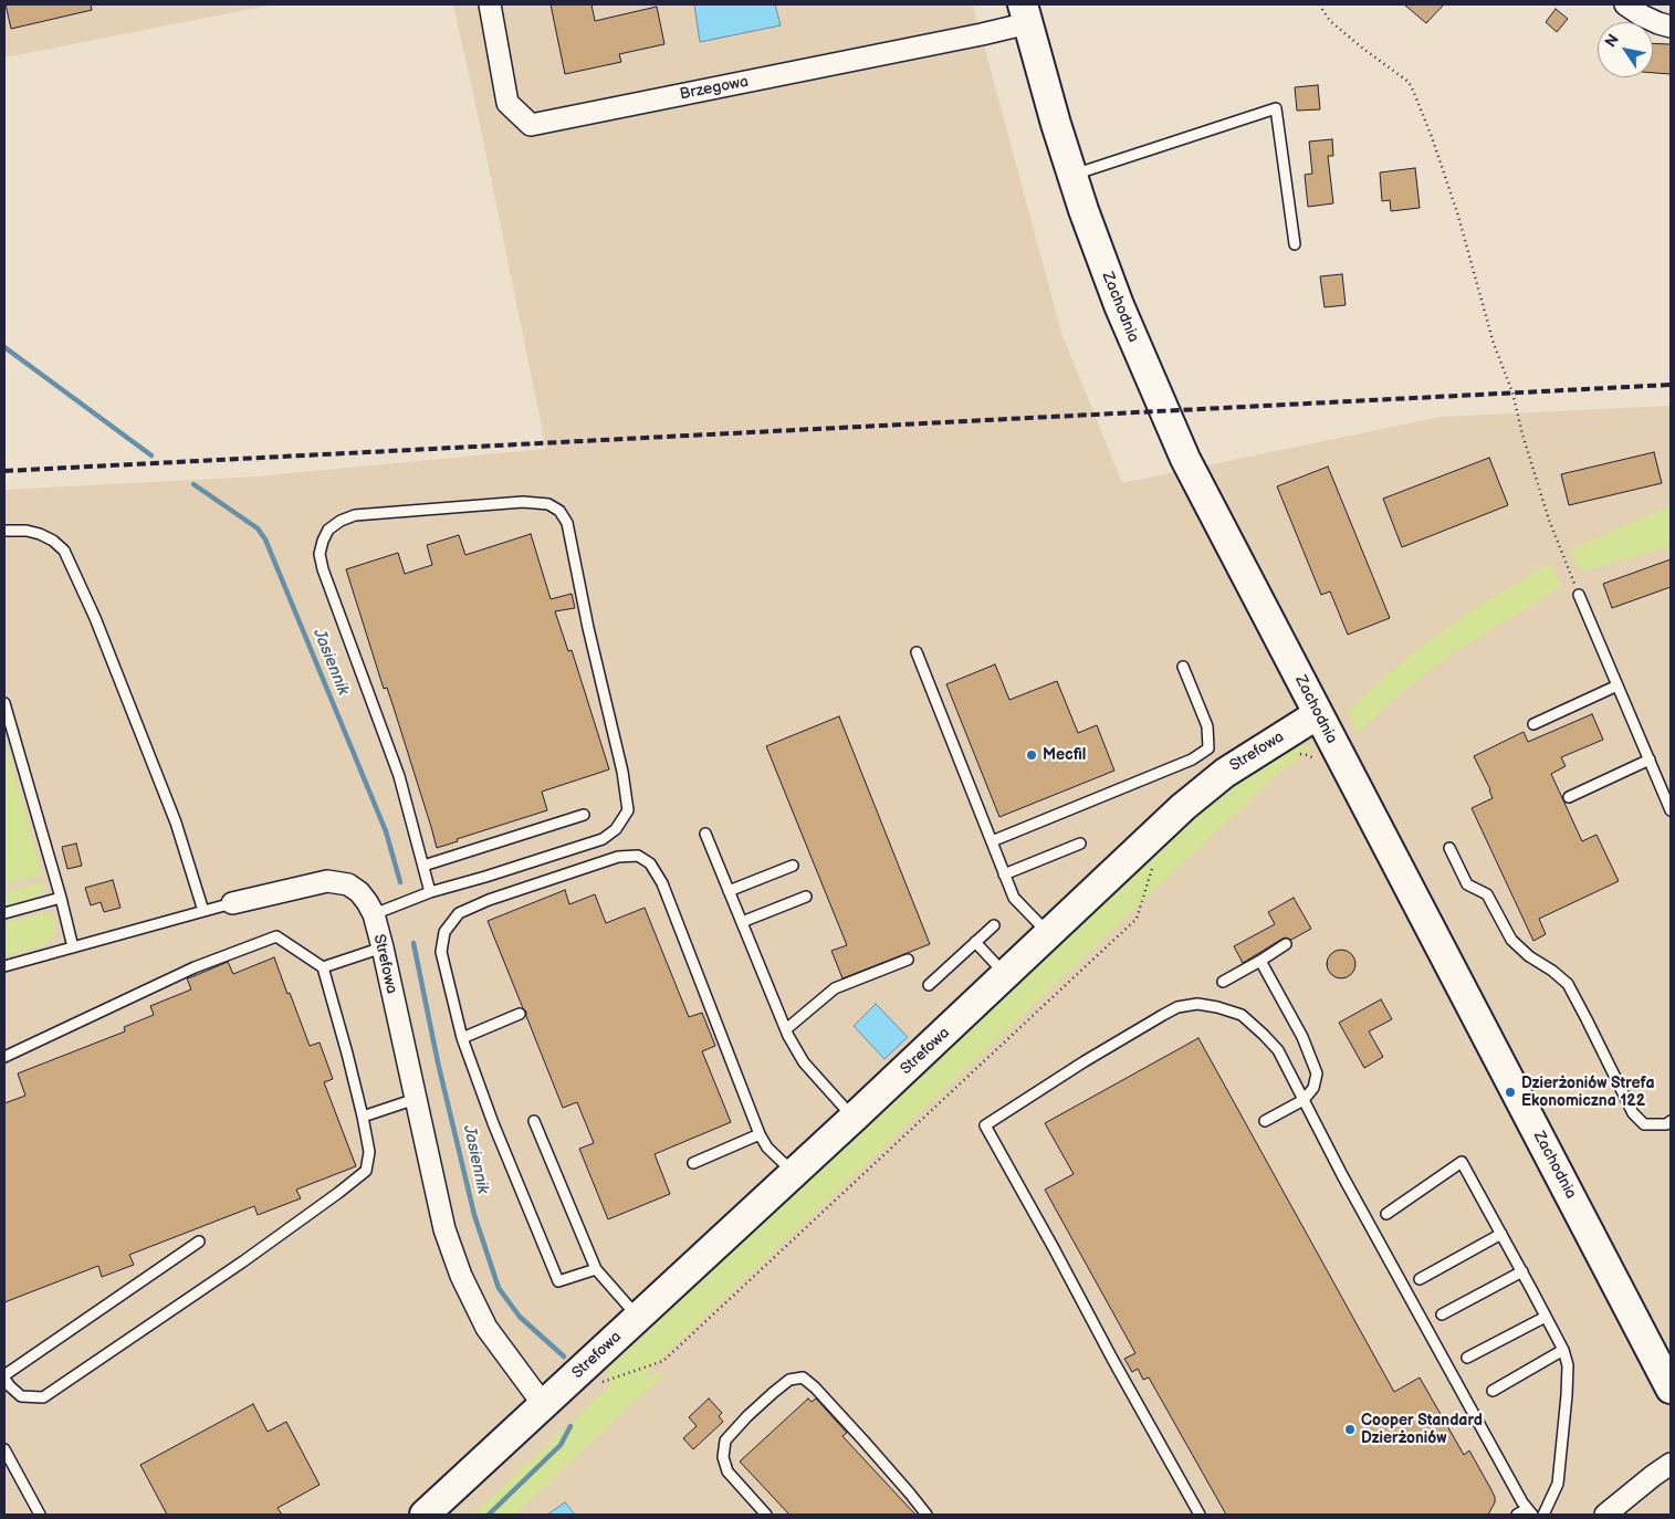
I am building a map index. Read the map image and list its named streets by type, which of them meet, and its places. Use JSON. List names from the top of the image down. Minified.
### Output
{"streets":{"street":["Brzegowa","Zachodnia","Strefowa"]},"crossings":[["Brzegowa","Zachodnia"],["Zachodnia","Strefowa"]],"water":["Jasiennik"],"places":["Mecfil","Dzierżoniów Strefa Ekonomiczna 122","Cooper Standard Dzierżoniów"],"north":"top left"}
